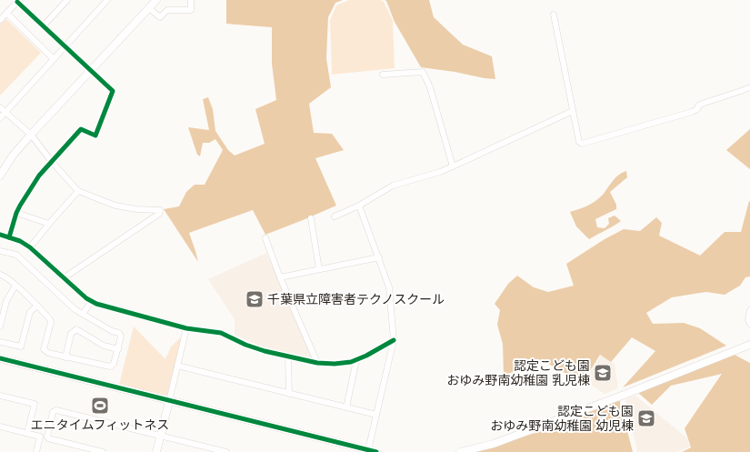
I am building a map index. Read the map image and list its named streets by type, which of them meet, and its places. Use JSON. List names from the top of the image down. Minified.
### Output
{"places":{"school or university":["千葉県立障害者テクノスクール","認定こども園 おゆみ野南幼稚園 乳児棟","認定こども園 おゆみ野南幼稚園 幼児棟"],"sports":["エニタイムフィットネス"]}}
